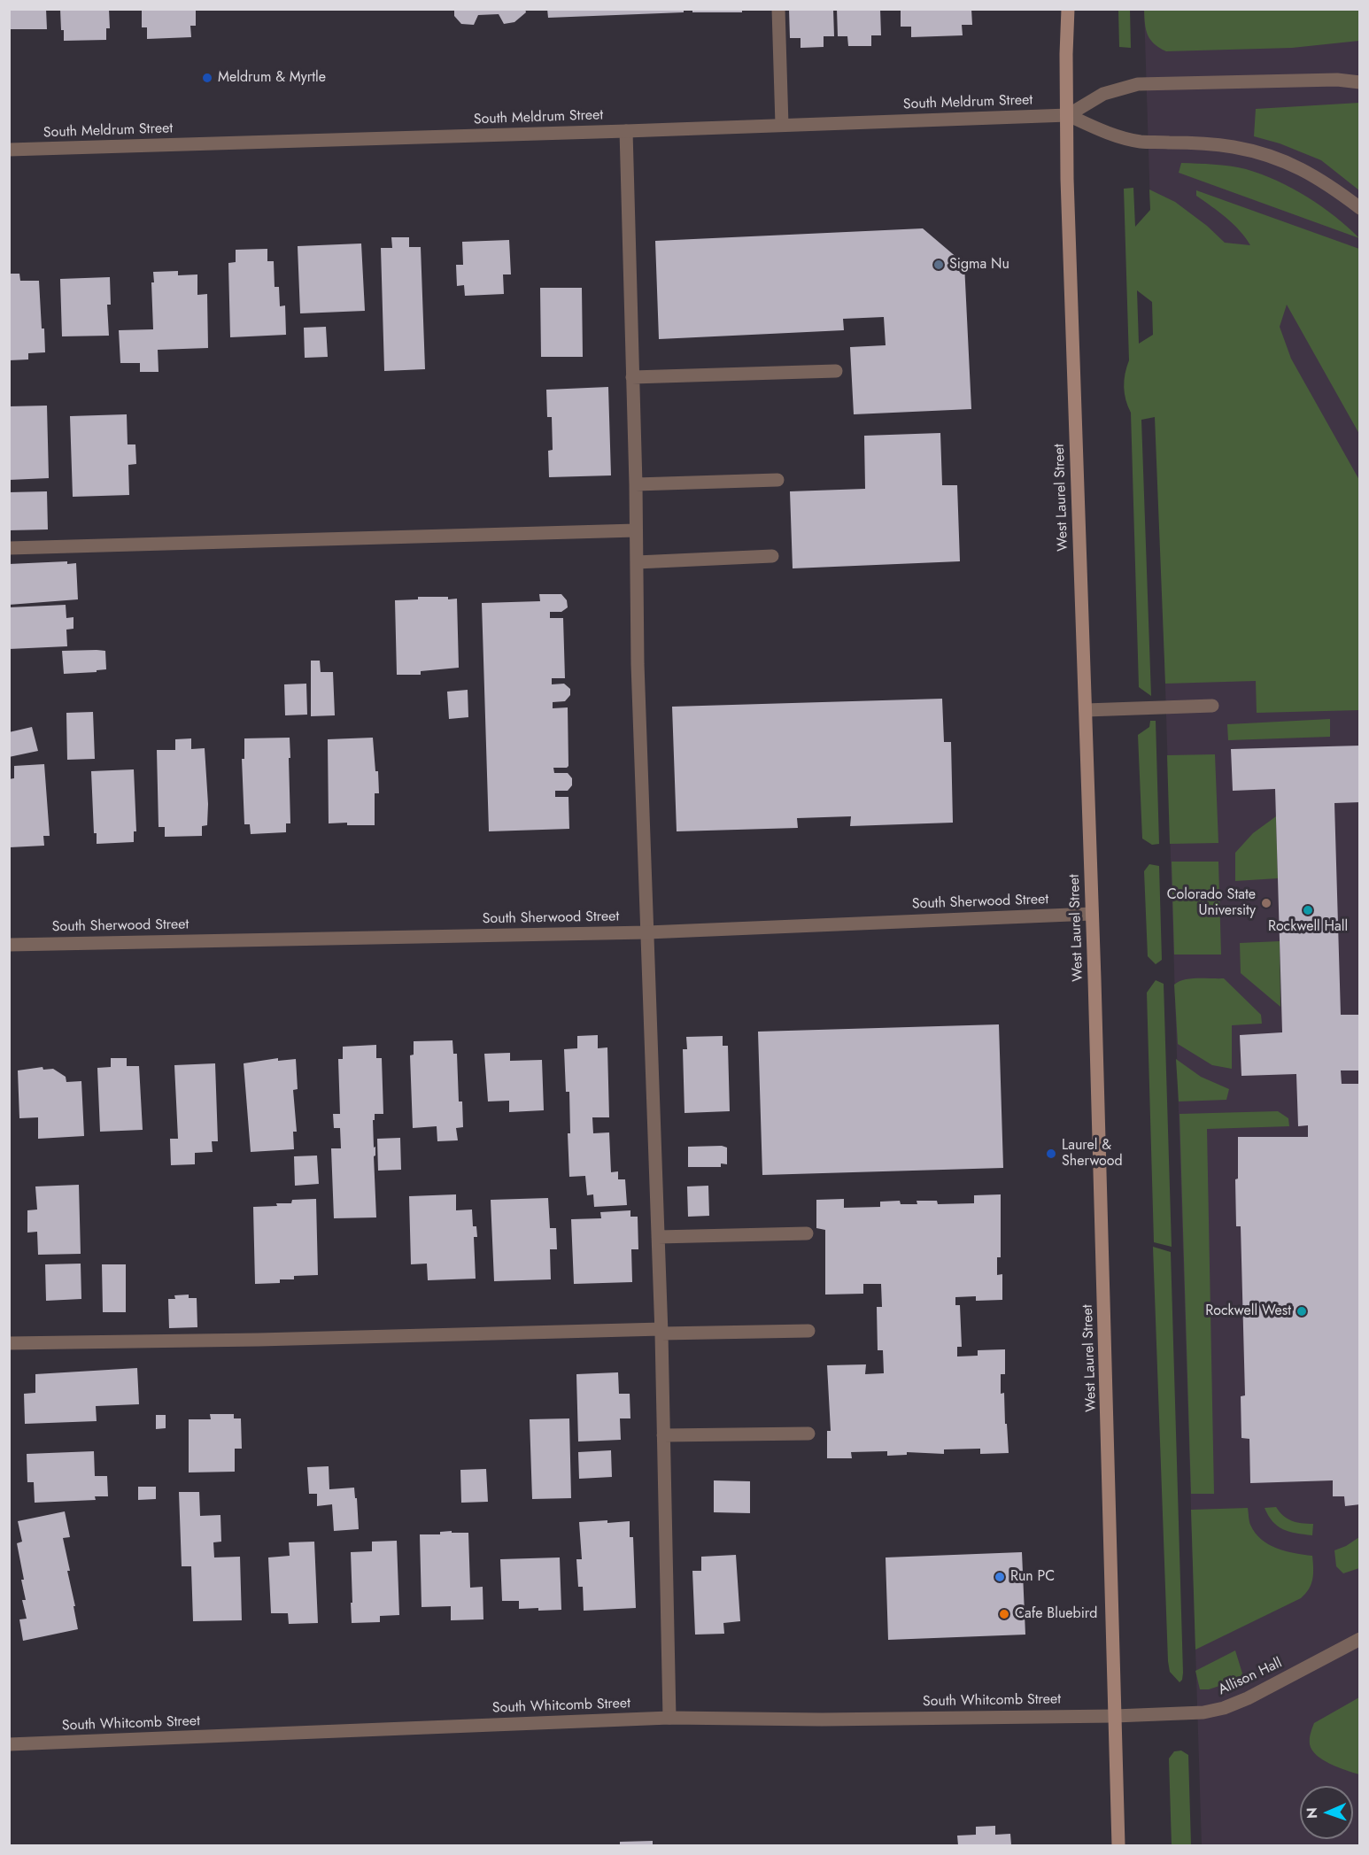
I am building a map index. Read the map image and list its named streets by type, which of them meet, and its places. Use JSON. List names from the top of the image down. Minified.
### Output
{"streets":{"main road":["West Laurel Street"],"street":["South Meldrum Street","South Sherwood Street","Allison Hall","South Whitcomb Street"]},"crossings":[["South Meldrum Street","West Laurel Street"],["West Laurel Street","South Sherwood Street"],["West Laurel Street","Allison Hall"],["West Laurel Street","South Whitcomb Street"],["Allison Hall","South Whitcomb Street"]],"places":["Meldrum & Myrtle","Sigma Nu","Colorado State University","Rockwell Hall","Laurel & Sherwood","Rockwell West","Run PC","Cafe Bluebird"],"north":"left"}
